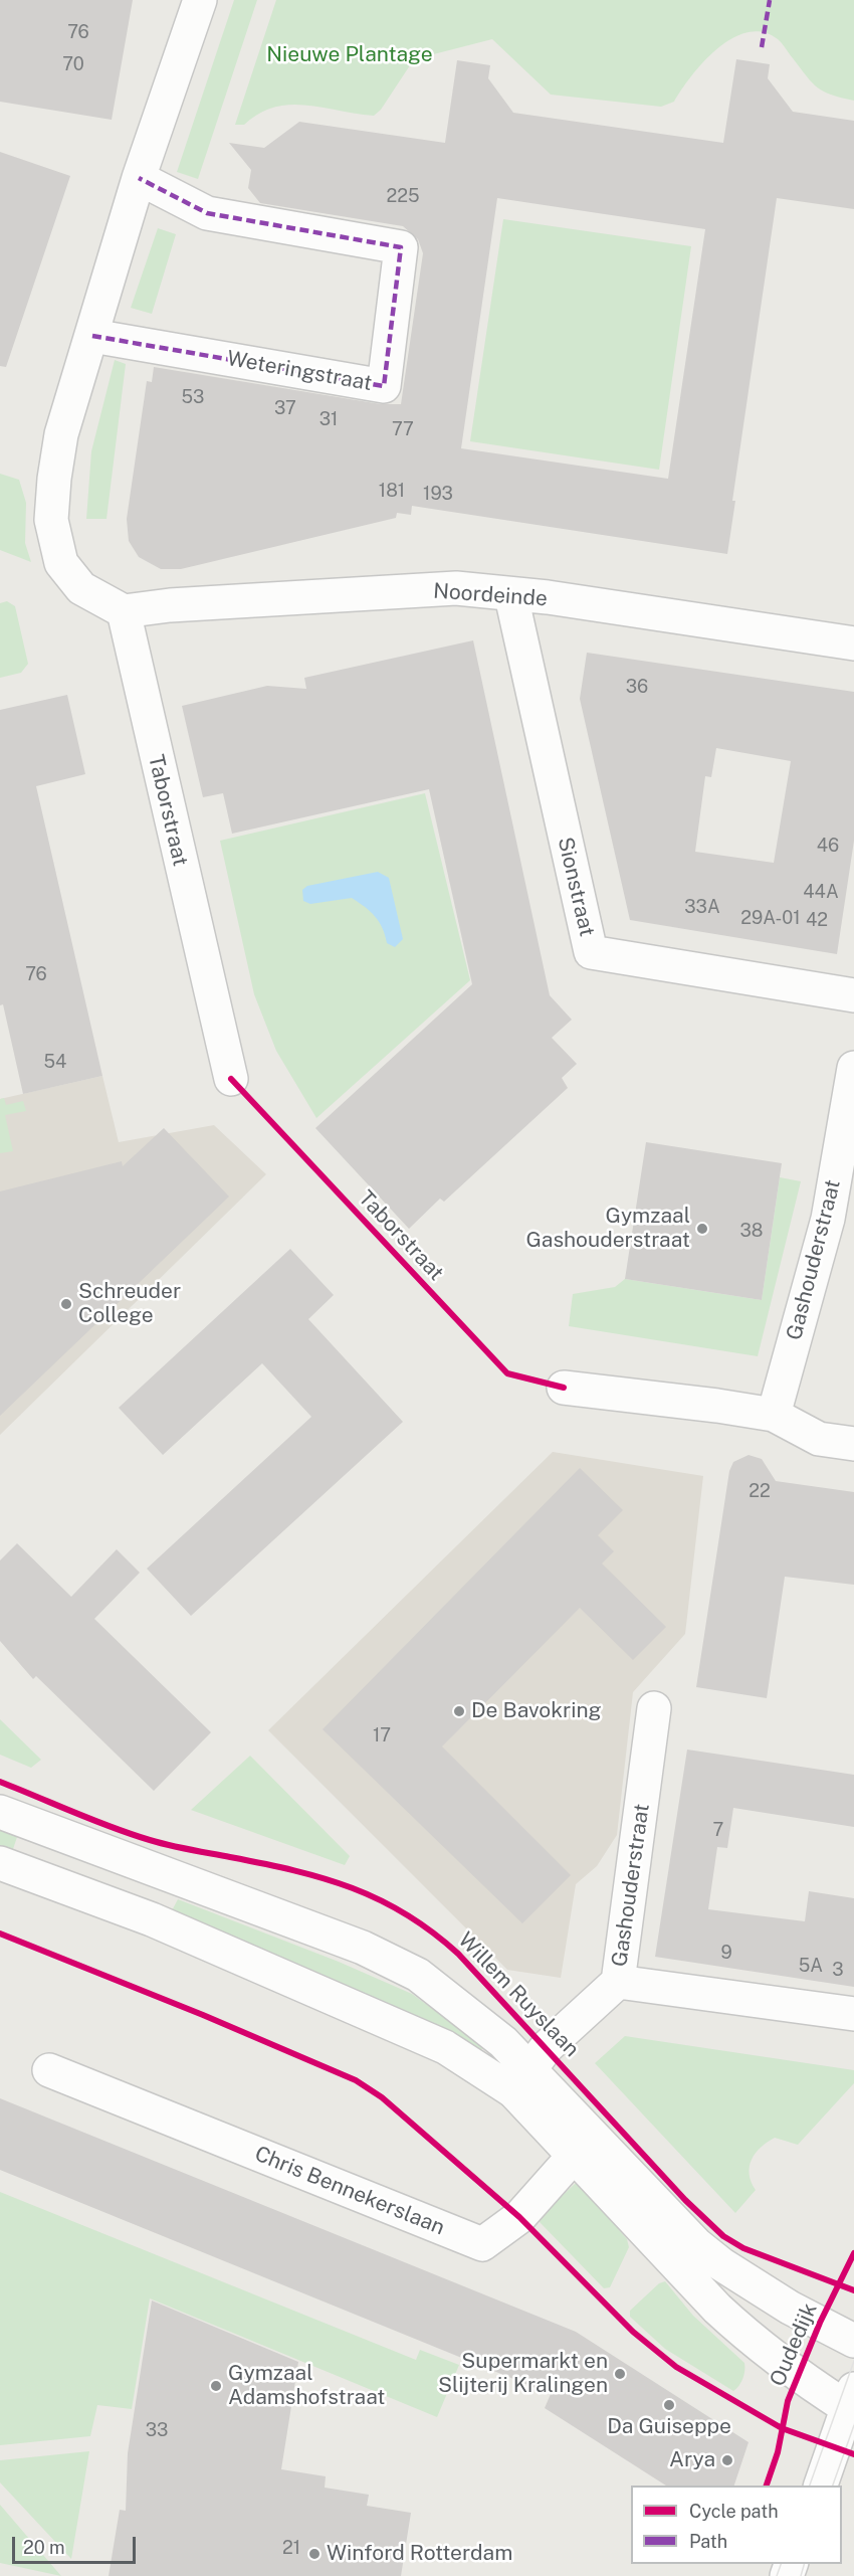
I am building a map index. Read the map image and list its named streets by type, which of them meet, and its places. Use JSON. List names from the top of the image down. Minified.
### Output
{"streets":{"street":["Weteringstraat","Noordeinde","Taborstraat","Sionstraat","Gashouderstraat","Willem Ruyslaan","Chris Bennekerslaan"],"cycle path":["Oudedijk"]},"crossings":[["Noordeinde","Taborstraat"],["Noordeinde","Sionstraat"],["Gashouderstraat","Willem Ruyslaan"],["Willem Ruyslaan","Chris Bennekerslaan"]],"parks":["Nieuwe Plantage"],"places":["Gymzaal Gashouderstraat","Schreuder College","De Bavokring","Supermarkt en Slijterij Kralingen","Gymzaal Adamshofstraat","Da Guiseppe","Arya","Winford Rotterdam"],"house_numbers":["76","70","225","53","37","31","77","181","193","36","46","44A","33A","29A-01","42","76","54","38","22","17","7","9","5A","3","33","21"],"legend":["Cycle path","Path"],"scale_bar":"20 m"}
